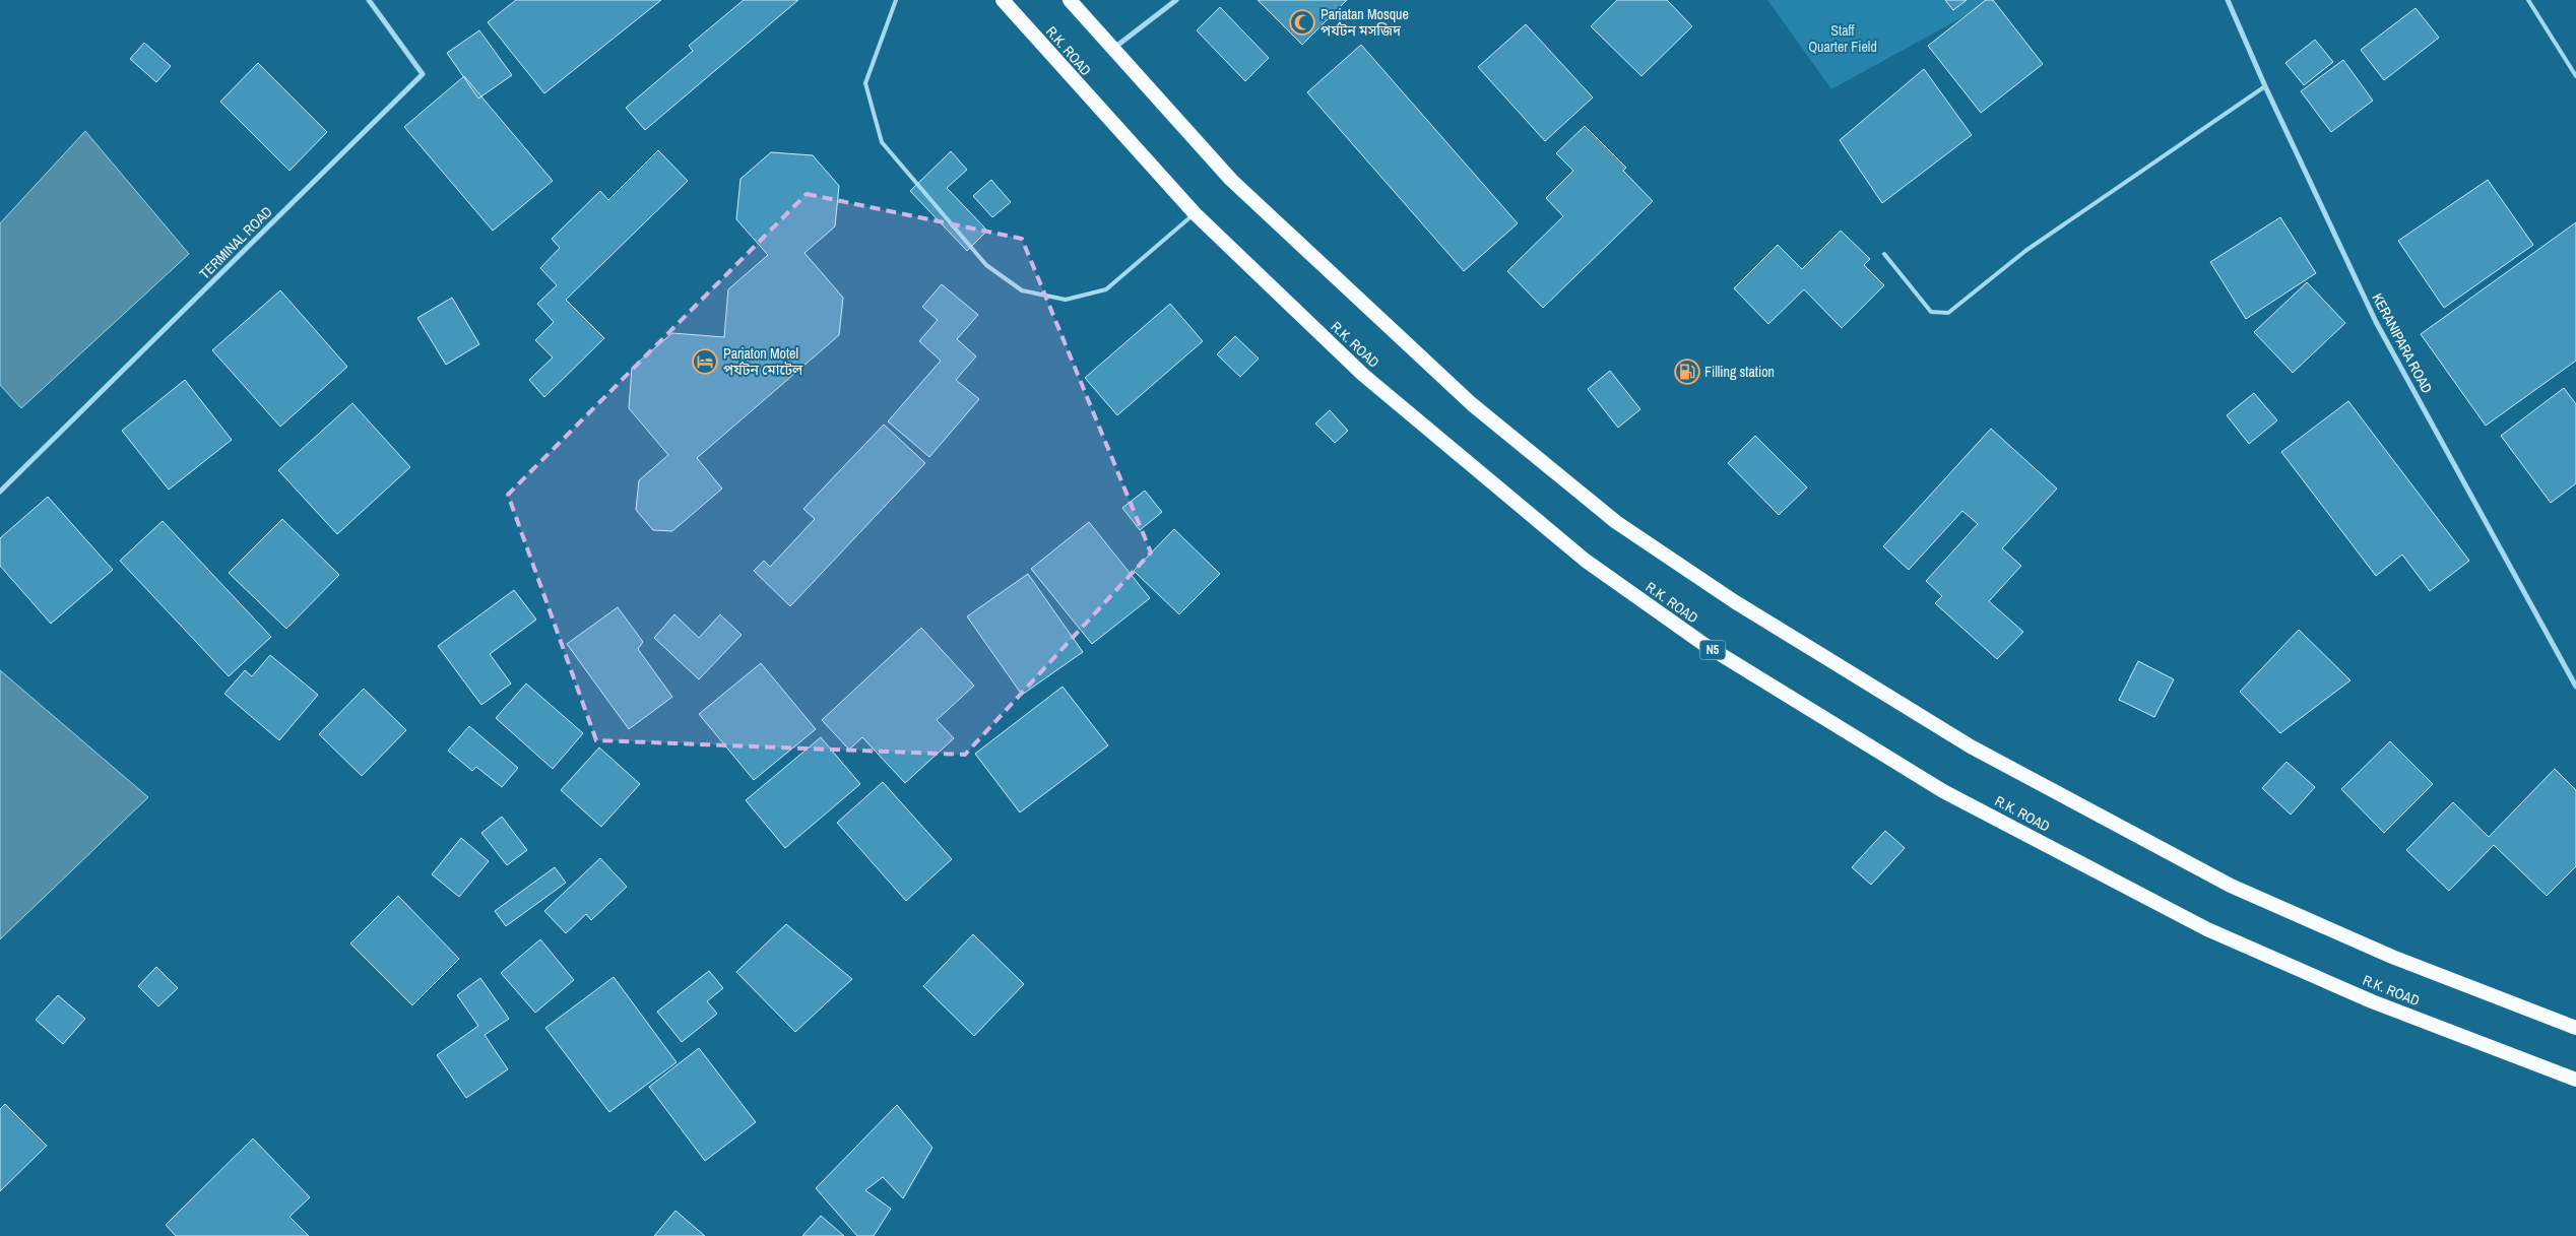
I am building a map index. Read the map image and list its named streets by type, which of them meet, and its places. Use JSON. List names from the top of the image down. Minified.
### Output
{"streets":{"highway":["R.K. ROAD","N5"],"street":["TERMINAL ROAD","KERANIPARA ROAD"]},"parks":["Staff Quarter Field"],"places":{"mosque":["Parjatan Mosque পর্যটন মসজিদ"],"hotel":["Parjaton Motel পর্যটন মোটেল"],"fuel station":["Filling station"]}}
